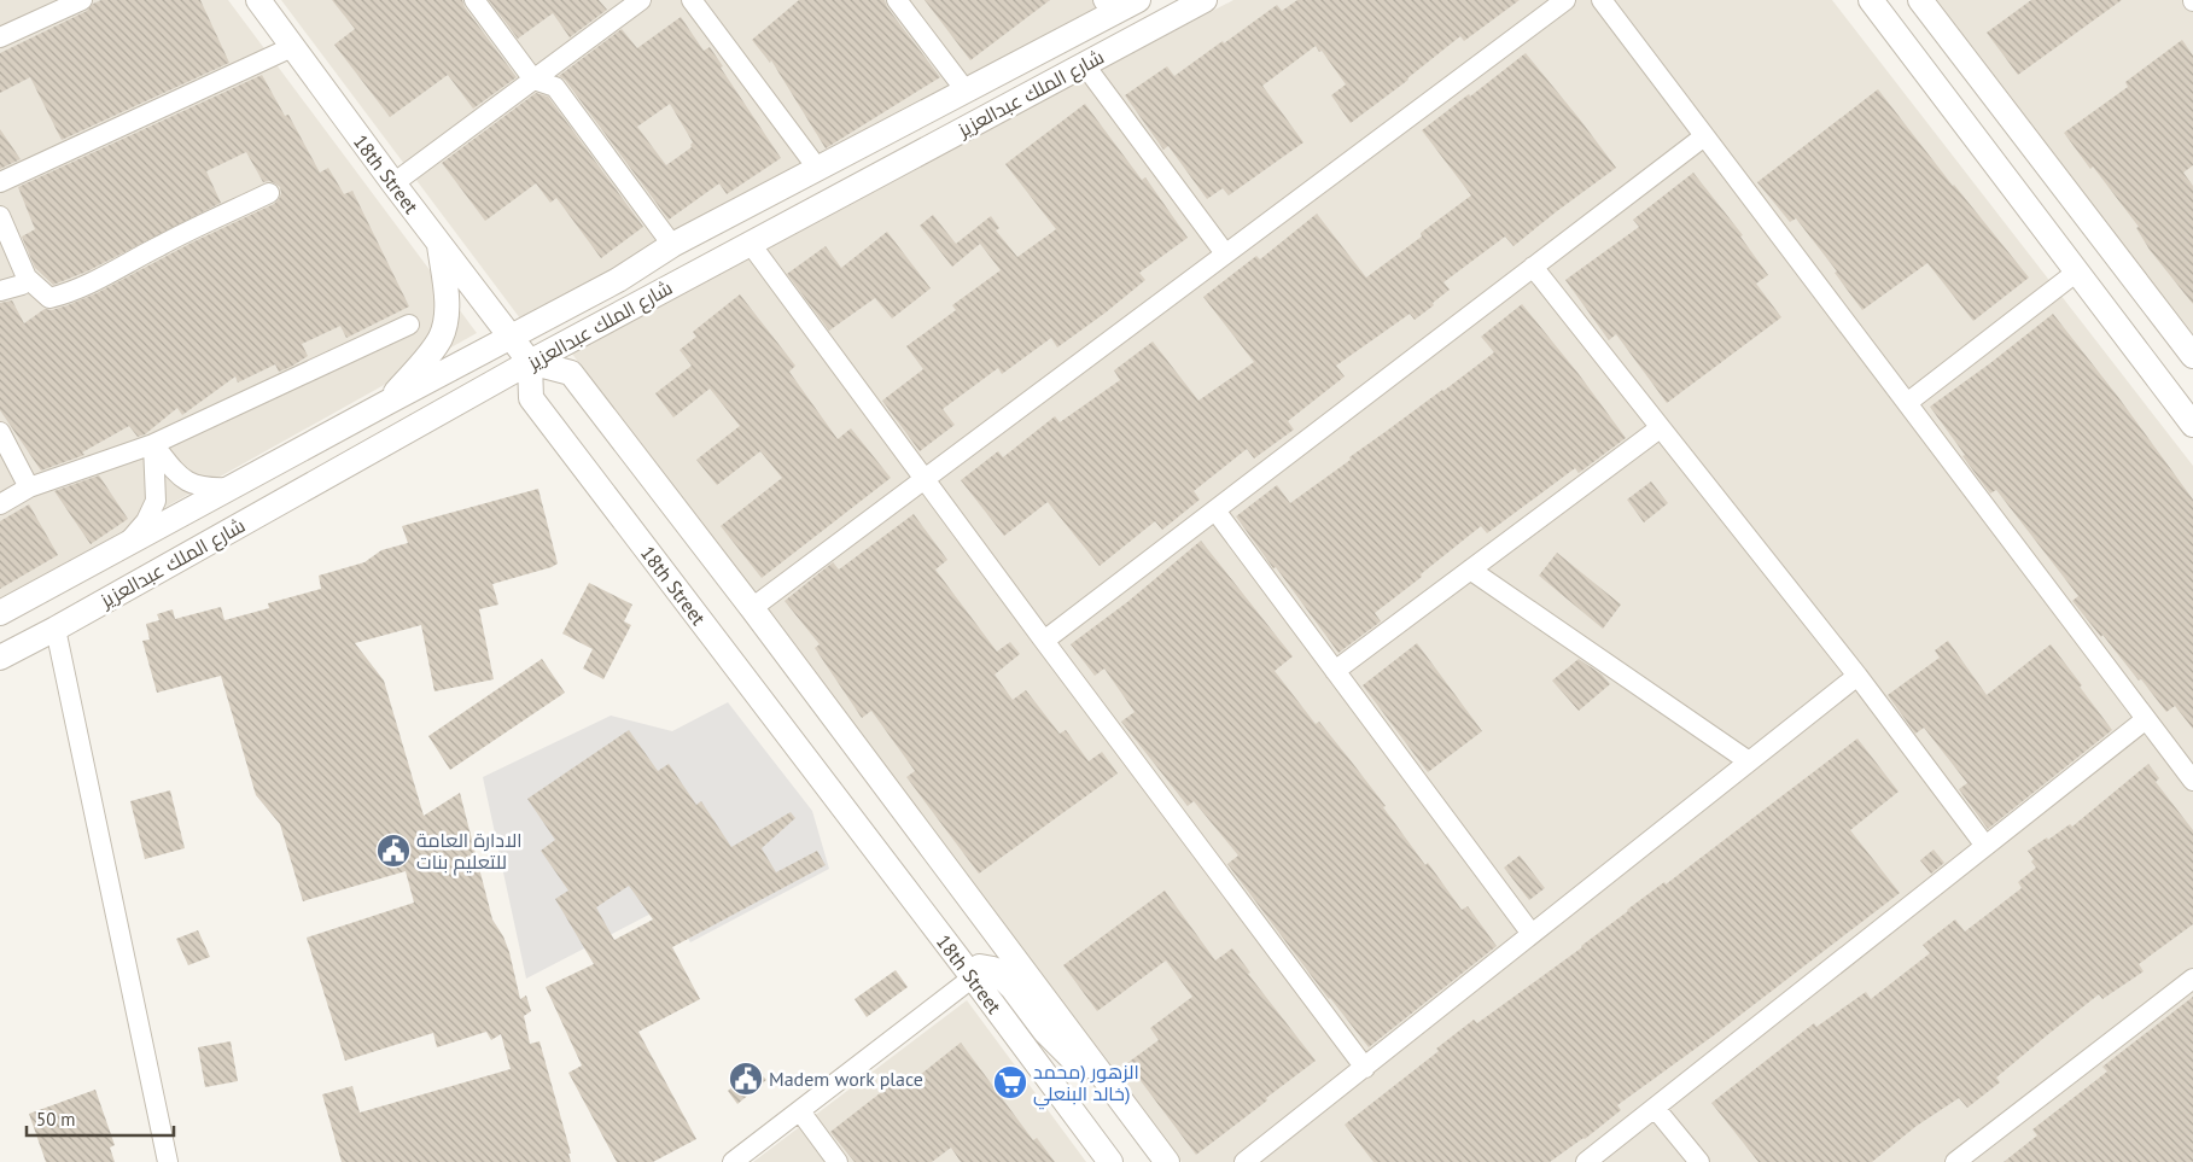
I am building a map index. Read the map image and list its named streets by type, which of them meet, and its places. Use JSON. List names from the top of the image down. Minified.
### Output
{"streets":{"street":["شارع الملك عبدالعزيز","18th Street"]},"crossings":[["شارع الملك عبدالعزيز","18th Street"]],"places":{"public building":["الادارة العامة للتعليم بنات","Madem work place"],"supermarket":["الزهور (محمد خالد البنعلي)"]},"scale_bar":"50 m"}
